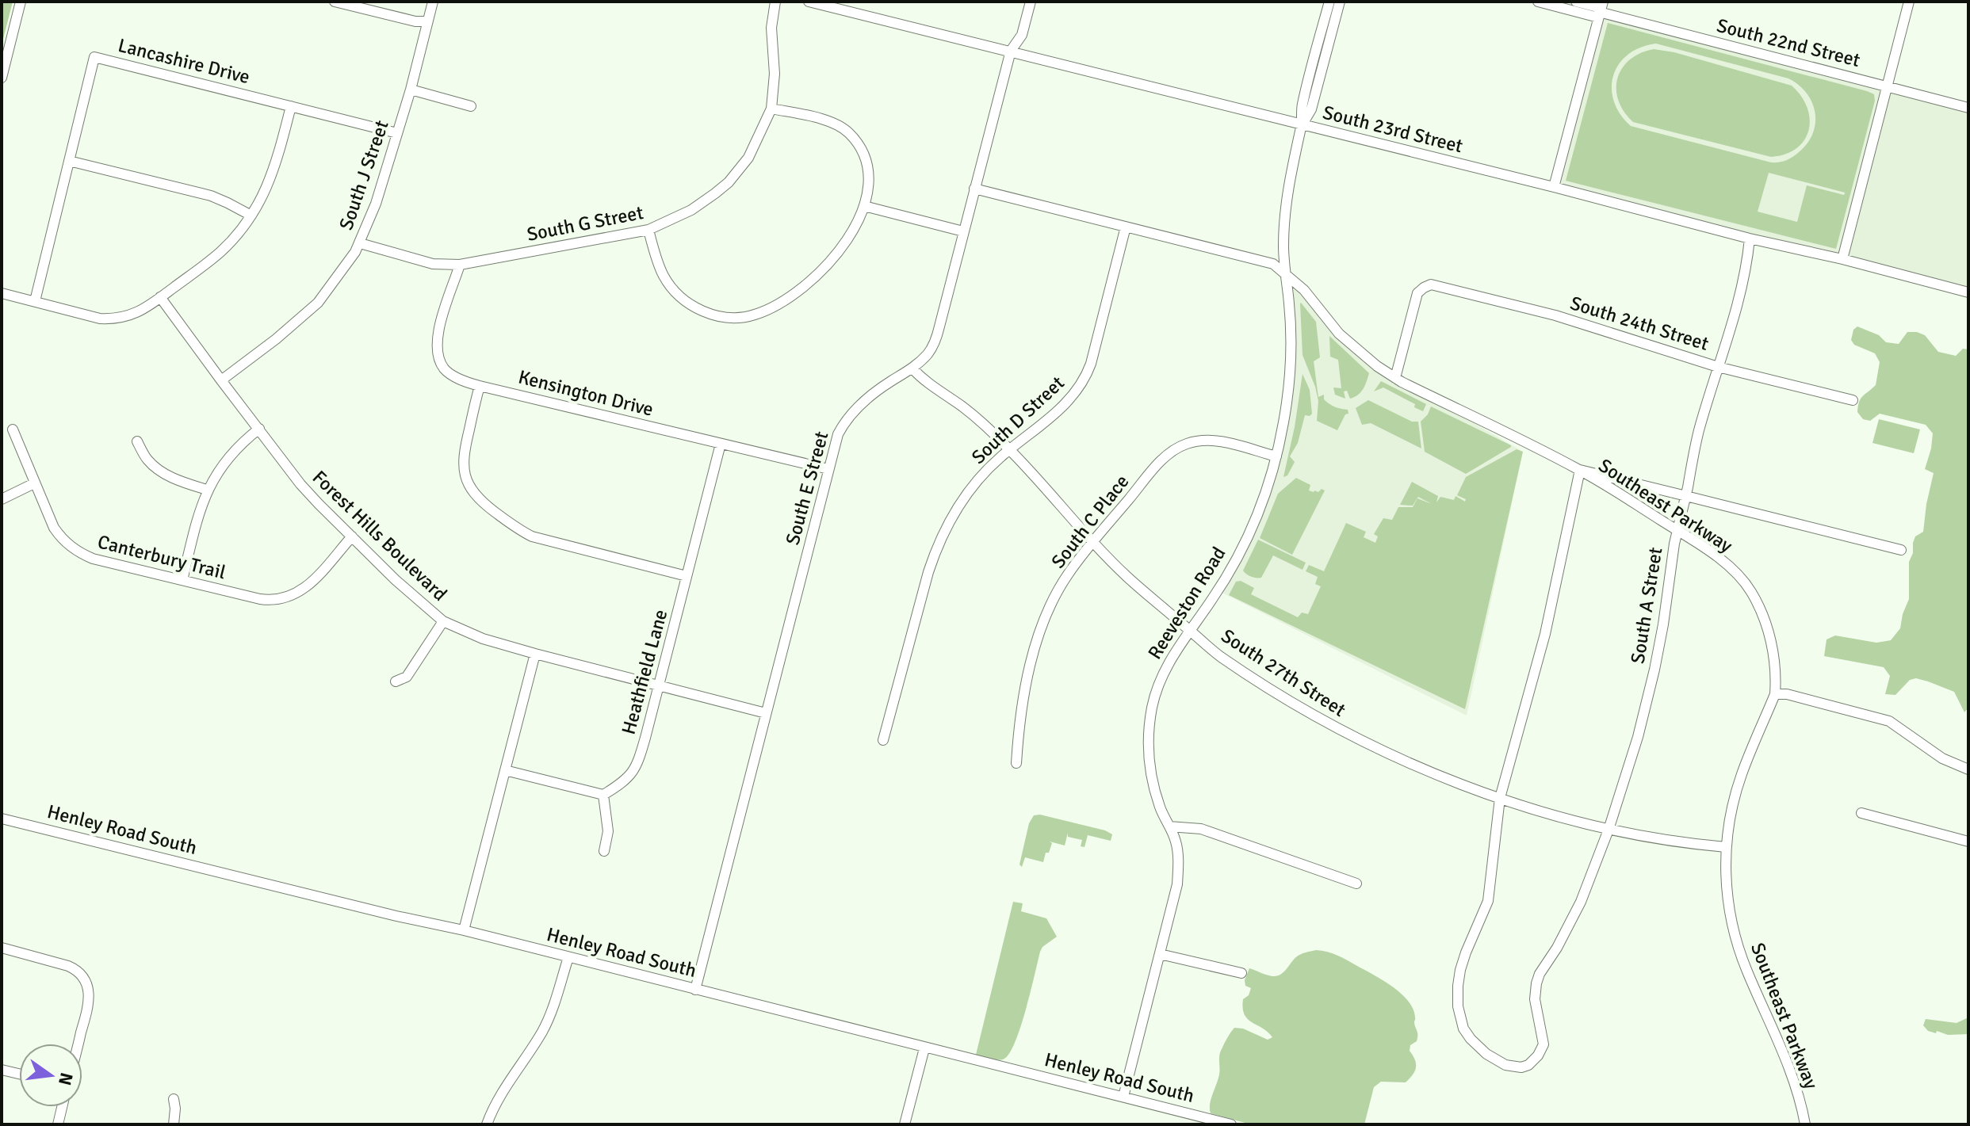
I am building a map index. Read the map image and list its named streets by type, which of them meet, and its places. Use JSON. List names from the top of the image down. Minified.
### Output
{"streets":{"street":["South 22nd Street","Lancashire Drive","South 23rd Street","South J Street","South G Street","South 24th Street","Kensington Drive","South D Street","South E Street","Southeast Parkway","South C Place","Forest Hills Boulevard","Canterbury Trail","Reeveston Road","South A Street","Heathfield Lane","South 27th Street","Henley Road South"]},"crossings":[["Lancashire Drive","South J Street"],["South 23rd Street","South E Street"],["South 23rd Street","Reeveston Road"],["South 23rd Street","South A Street"],["South J Street","South G Street"],["South J Street","Forest Hills Boulevard"],["South G Street","Kensington Drive"],["South 24th Street","Southeast Parkway"],["South 24th Street","South A Street"],["Kensington Drive","South E Street"],["Kensington Drive","Heathfield Lane"],["South D Street","South 27th Street"],["South E Street","Forest Hills Boulevard"],["South E Street","South 27th Street"],["South E Street","Henley Road South"],["Southeast Parkway","Reeveston Road"],["Southeast Parkway","South A Street"],["Southeast Parkway","South 27th Street"],["South C Place","Reeveston Road"],["South C Place","South 27th Street"],["Forest Hills Boulevard","Canterbury Trail"],["Forest Hills Boulevard","Heathfield Lane"],["Reeveston Road","South 27th Street"],["Reeveston Road","Henley Road South"],["South A Street","South 27th Street"]],"north":"right"}
